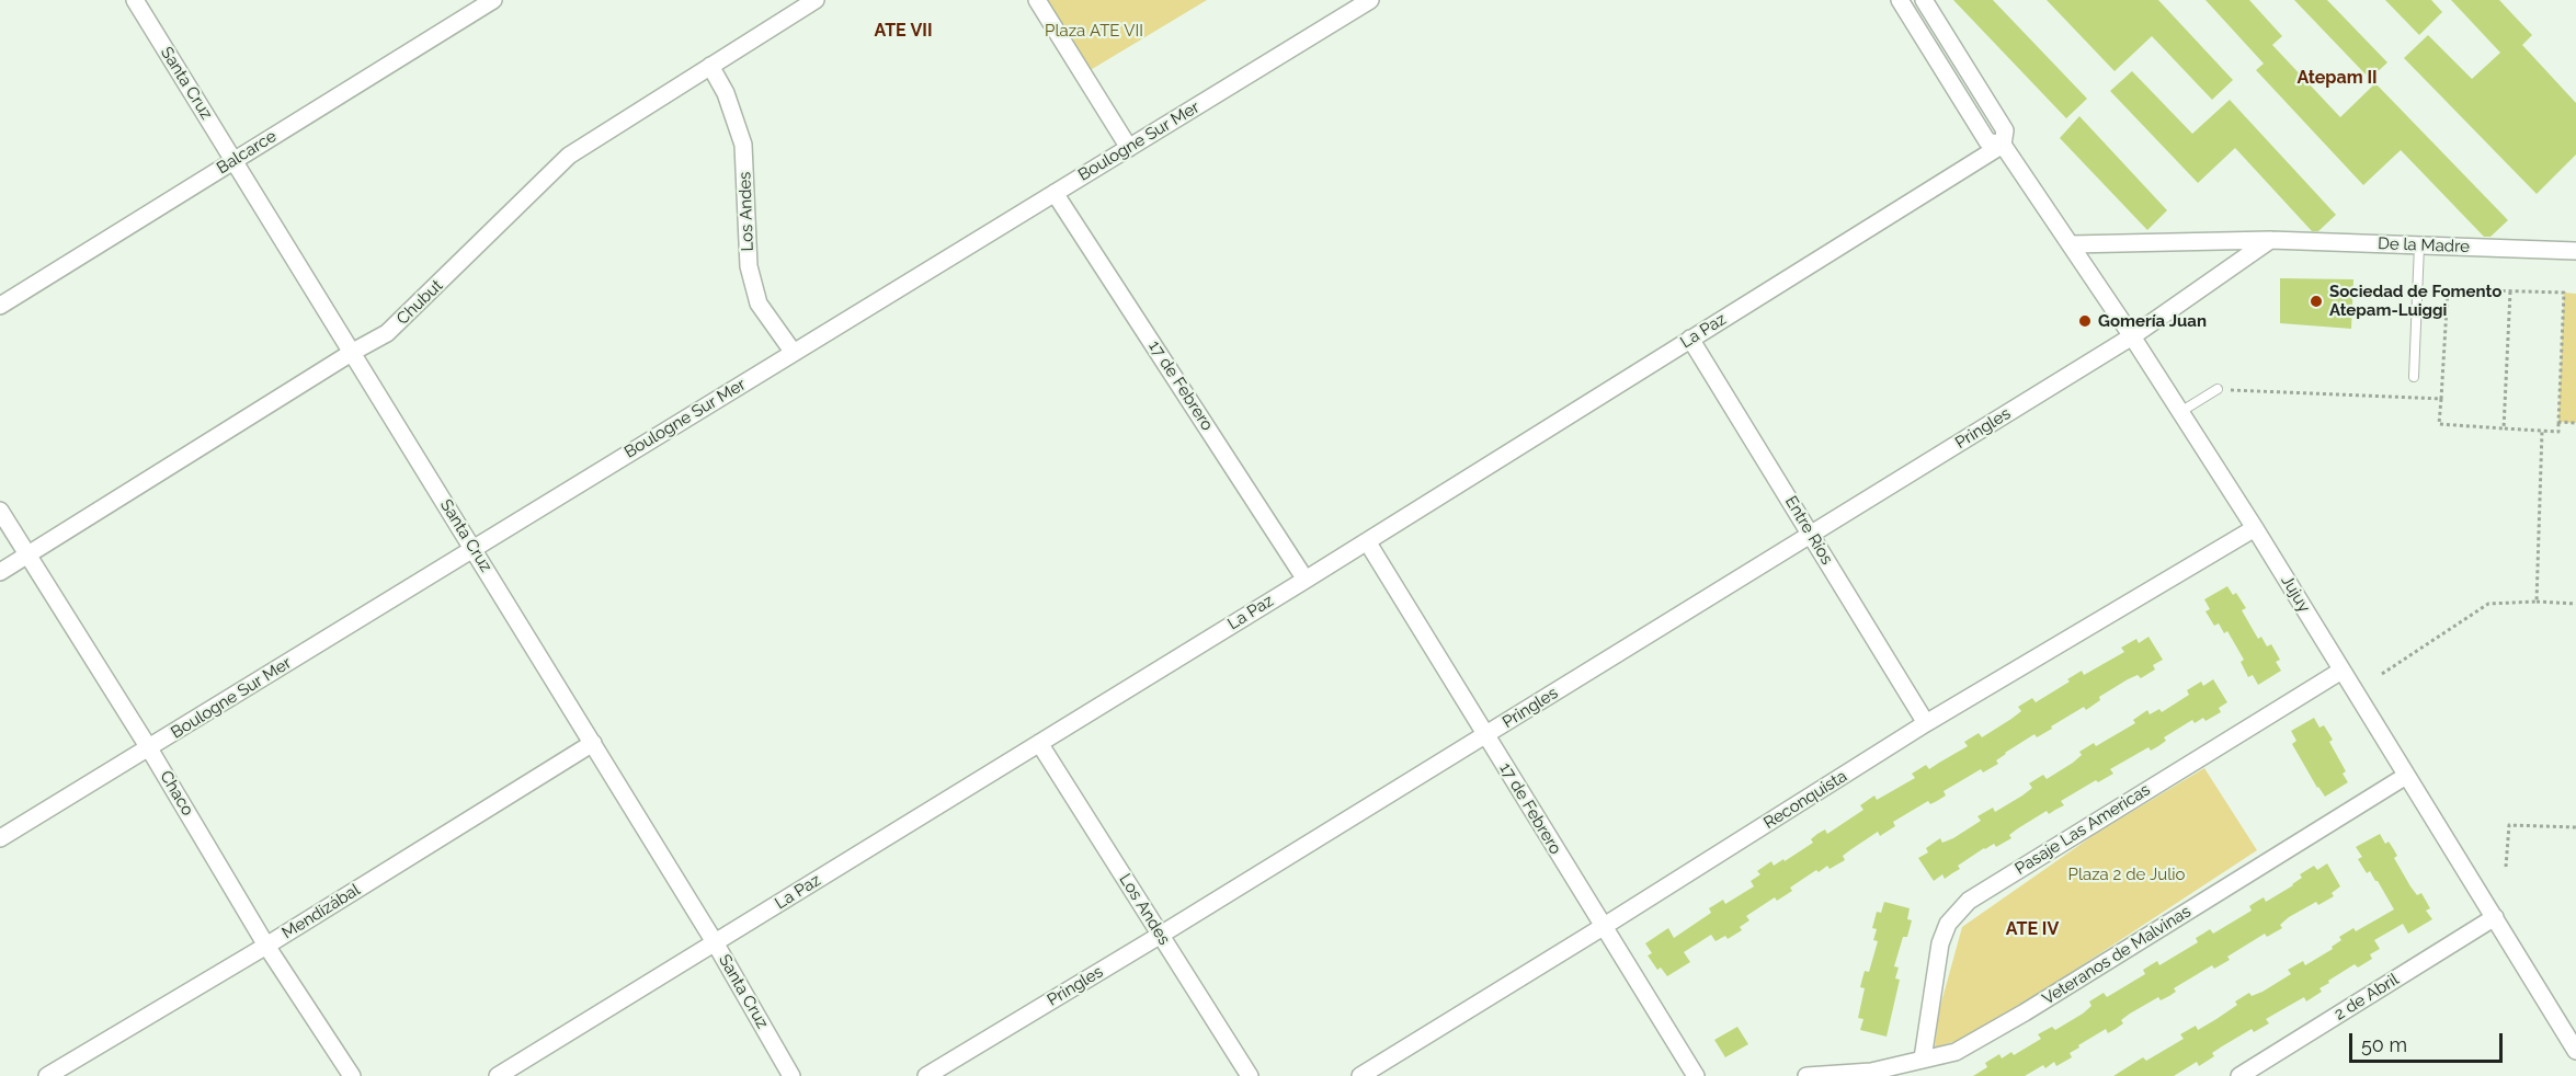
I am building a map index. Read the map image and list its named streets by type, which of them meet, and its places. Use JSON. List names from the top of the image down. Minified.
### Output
{"streets":{"street":["Santa Cruz","Boulogne Sur Mer","Balcarce","Los Andes","De la Madre","Chubut","La Paz","17 de Febrero","Pringles","Entre Ríos","Jujuy","Chaco","Reconquista","Pasaje Las Americas","Mendizábal","Veteranos de Malvinas","2 de Abril"]},"crossings":[["Santa Cruz","Boulogne Sur Mer"],["Santa Cruz","Balcarce"],["Santa Cruz","Chubut"],["Santa Cruz","La Paz"],["Santa Cruz","Mendizábal"],["Boulogne Sur Mer","Los Andes"],["Boulogne Sur Mer","17 de Febrero"],["Boulogne Sur Mer","Chaco"],["Los Andes","Chubut"],["Los Andes","La Paz"],["Los Andes","Pringles"],["De la Madre","Jujuy"],["Chubut","Chaco"],["La Paz","17 de Febrero"],["La Paz","Entre Ríos"],["La Paz","Jujuy"],["17 de Febrero","Pringles"],["17 de Febrero","Reconquista"],["Pringles","Entre Ríos"],["Pringles","Jujuy"],["Entre Ríos","Reconquista"],["Jujuy","Reconquista"],["Jujuy","Pasaje Las Americas"],["Jujuy","Veteranos de Malvinas"],["Jujuy","2 de Abril"],["Chaco","Mendizábal"],["Pasaje Las Americas","Veteranos de Malvinas"]],"districts":["ATE VII","Atepam II","ATE IV"],"parks":["Plaza ATE VII","Plaza 2 de Julio"],"places":["Sociedad de Fomento Atepam-Luiggi","Gomería Juan"],"scale_bar":"50 m"}
